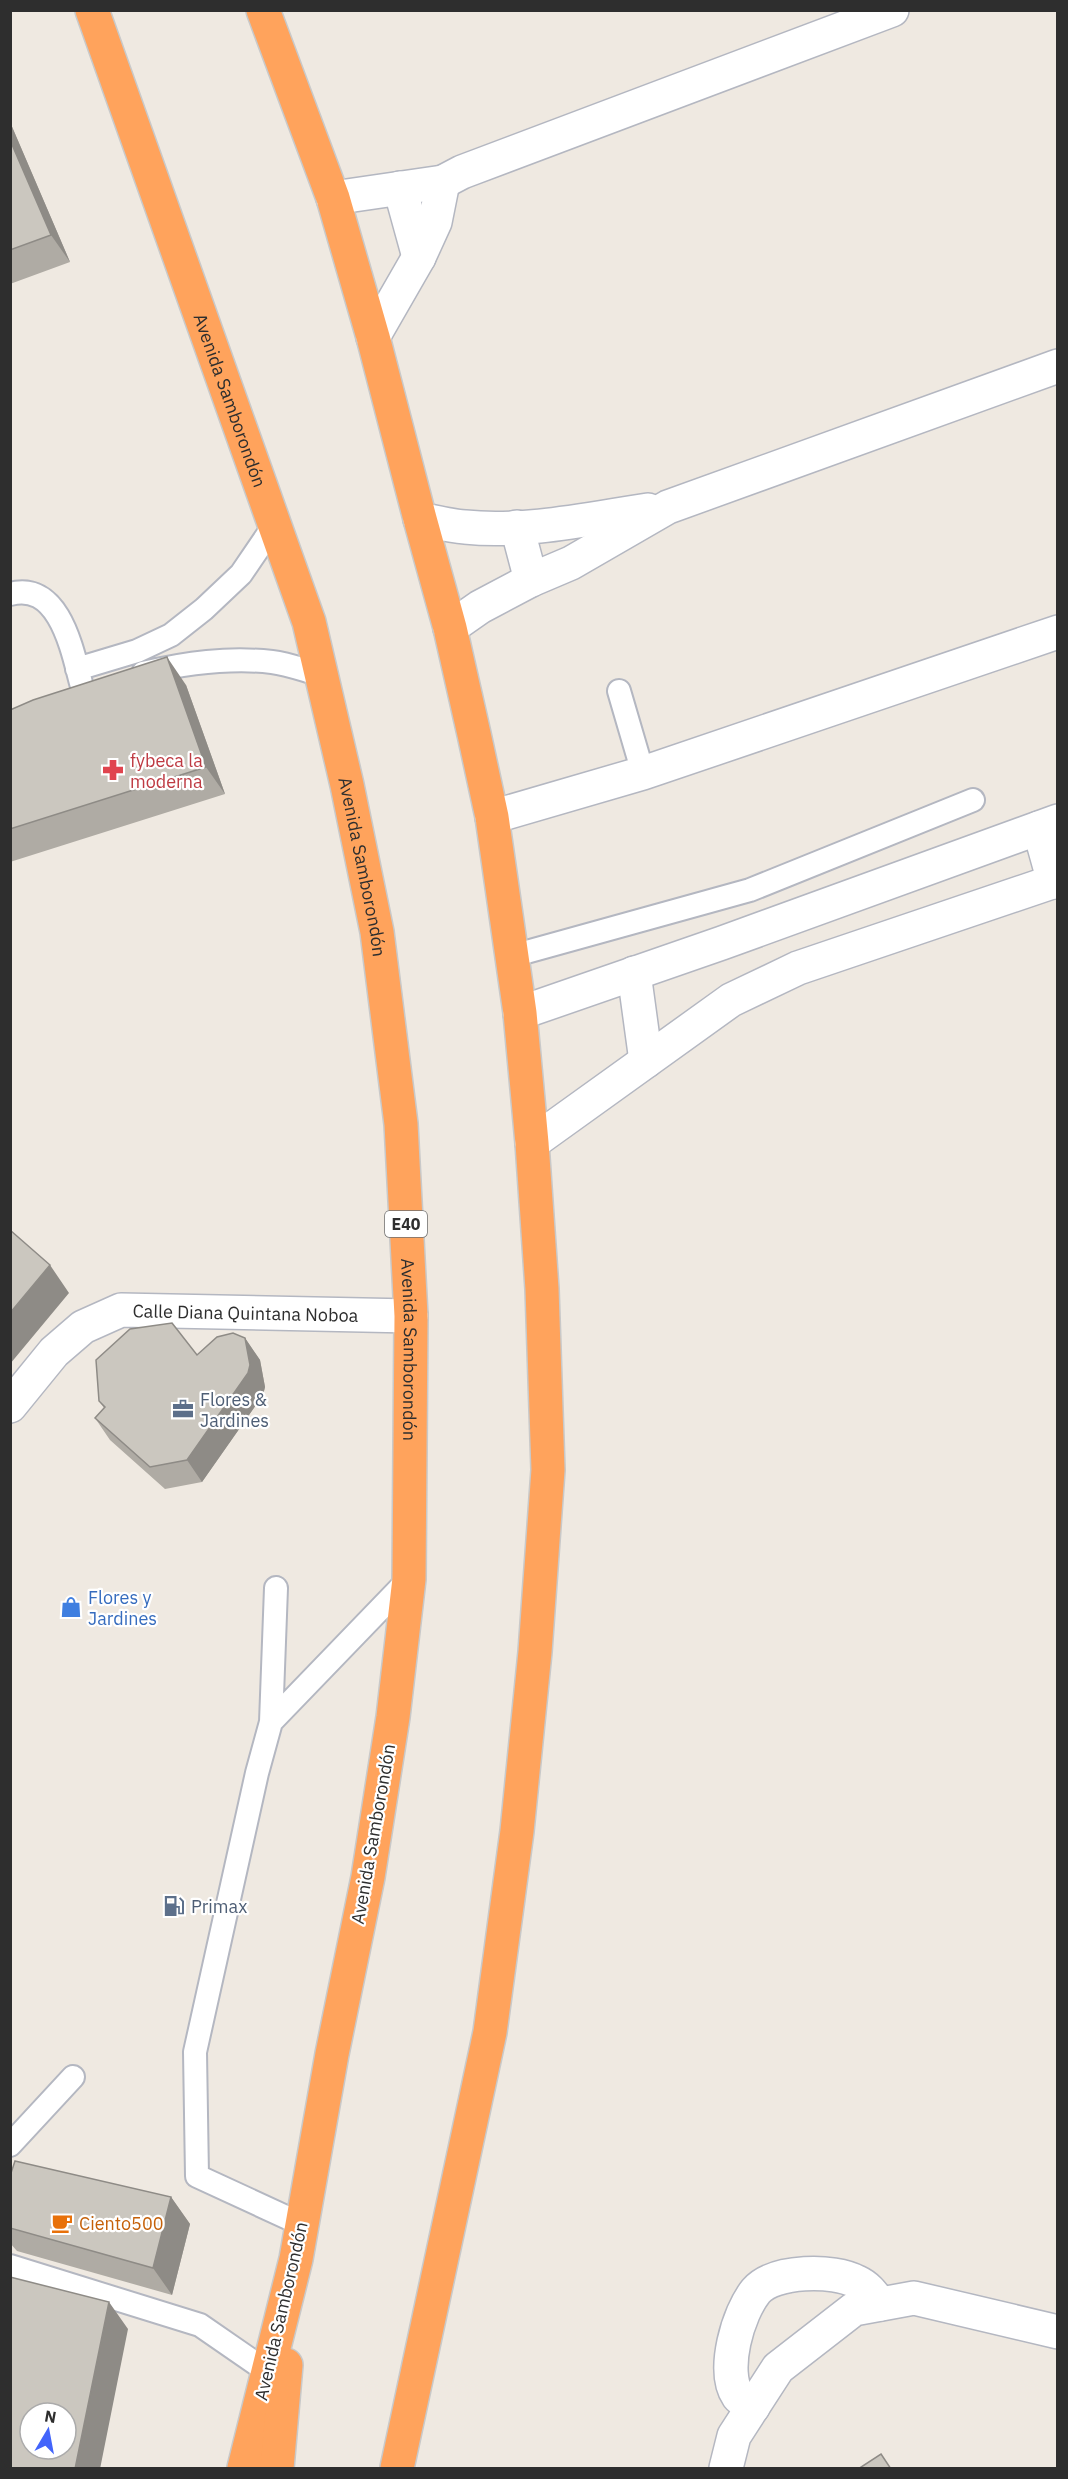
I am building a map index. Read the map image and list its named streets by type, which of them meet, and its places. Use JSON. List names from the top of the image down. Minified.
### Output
{"streets":{"highway":["Avenida Samborondón","E40"],"street":["Calle Diana Quintana Noboa"]},"crossings":[["Avenida Samborondón","Calle Diana Quintana Noboa"]],"places":{"pharmacy":["fybeca la moderna"],"office":["Flores & Jardines"],"shop":["Flores y Jardines"],"fuel station":["Primax"],"cafe":["Ciento500"]},"north":"top"}
